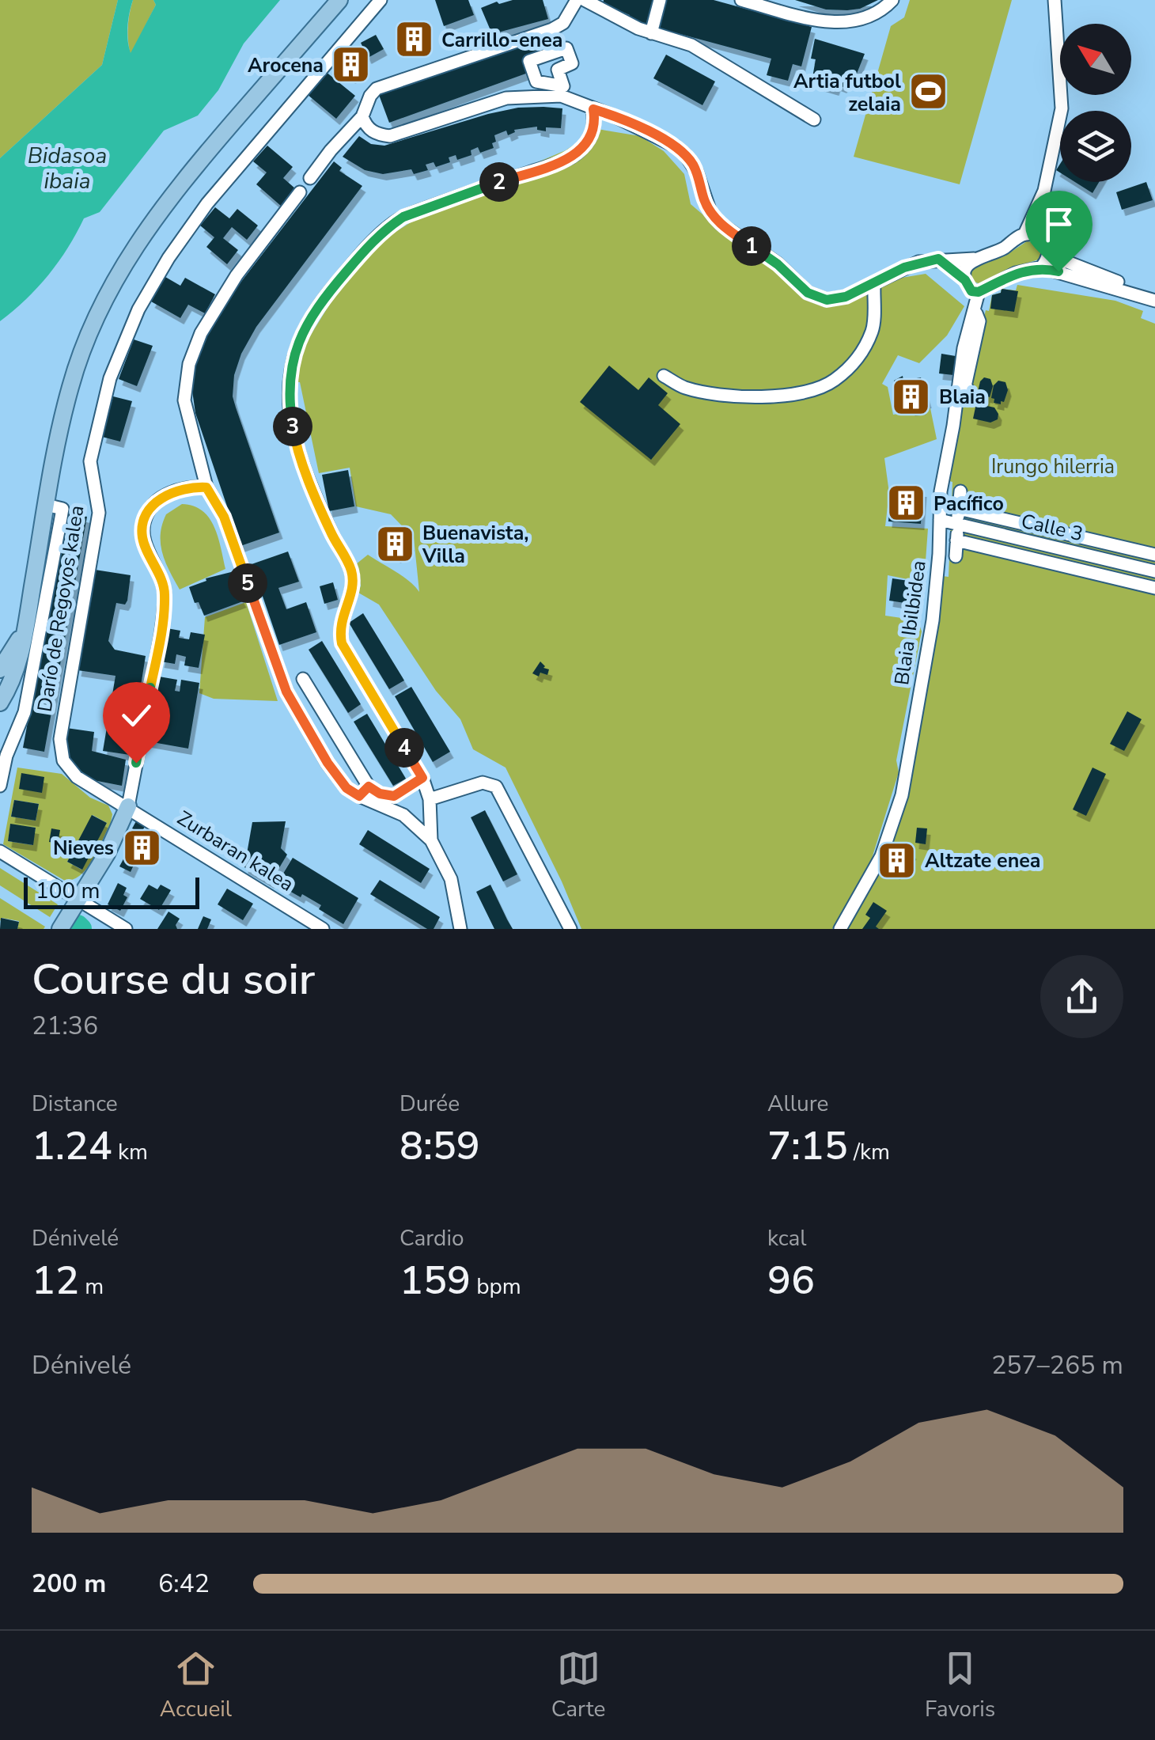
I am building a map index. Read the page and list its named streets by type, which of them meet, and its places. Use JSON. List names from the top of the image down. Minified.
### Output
{"streets":{"street":["Calle 3","Darío de Regoyos kalea","Blaia Ibilbidea","Zurbaran kalea"]},"crossings":[["Calle 3","Blaia Ibilbidea"],["Darío de Regoyos kalea","Zurbaran kalea"]],"water":["Bidasoa ibaia"],"parks":["Irungo hilerria"],"places":{"building":["Carrillo-enea","Arocena","Blaia","Pacífico","Buenavista, Villa","Nieves","Altzate enea"],"sports":["Artia futbol zelaia"]},"scale_bar":"100 m","north":"top left","page":{"pins":["2","1","3","5","4"],"scale":"100 m","heading":["Course du soir","21:36"],"stats":[["Distance","1.24 km"],["Durée","8:59"],["Allure","7:15 /km"],["Dénivelé","12 m"],["Cardio","159 bpm"],["kcal","96"]],"chart":["Dénivelé","257–265 m"],"list":[{"name":"200 m","note":"6:42"}],"tabs":["Accueil","Carte","Favoris"]}}
